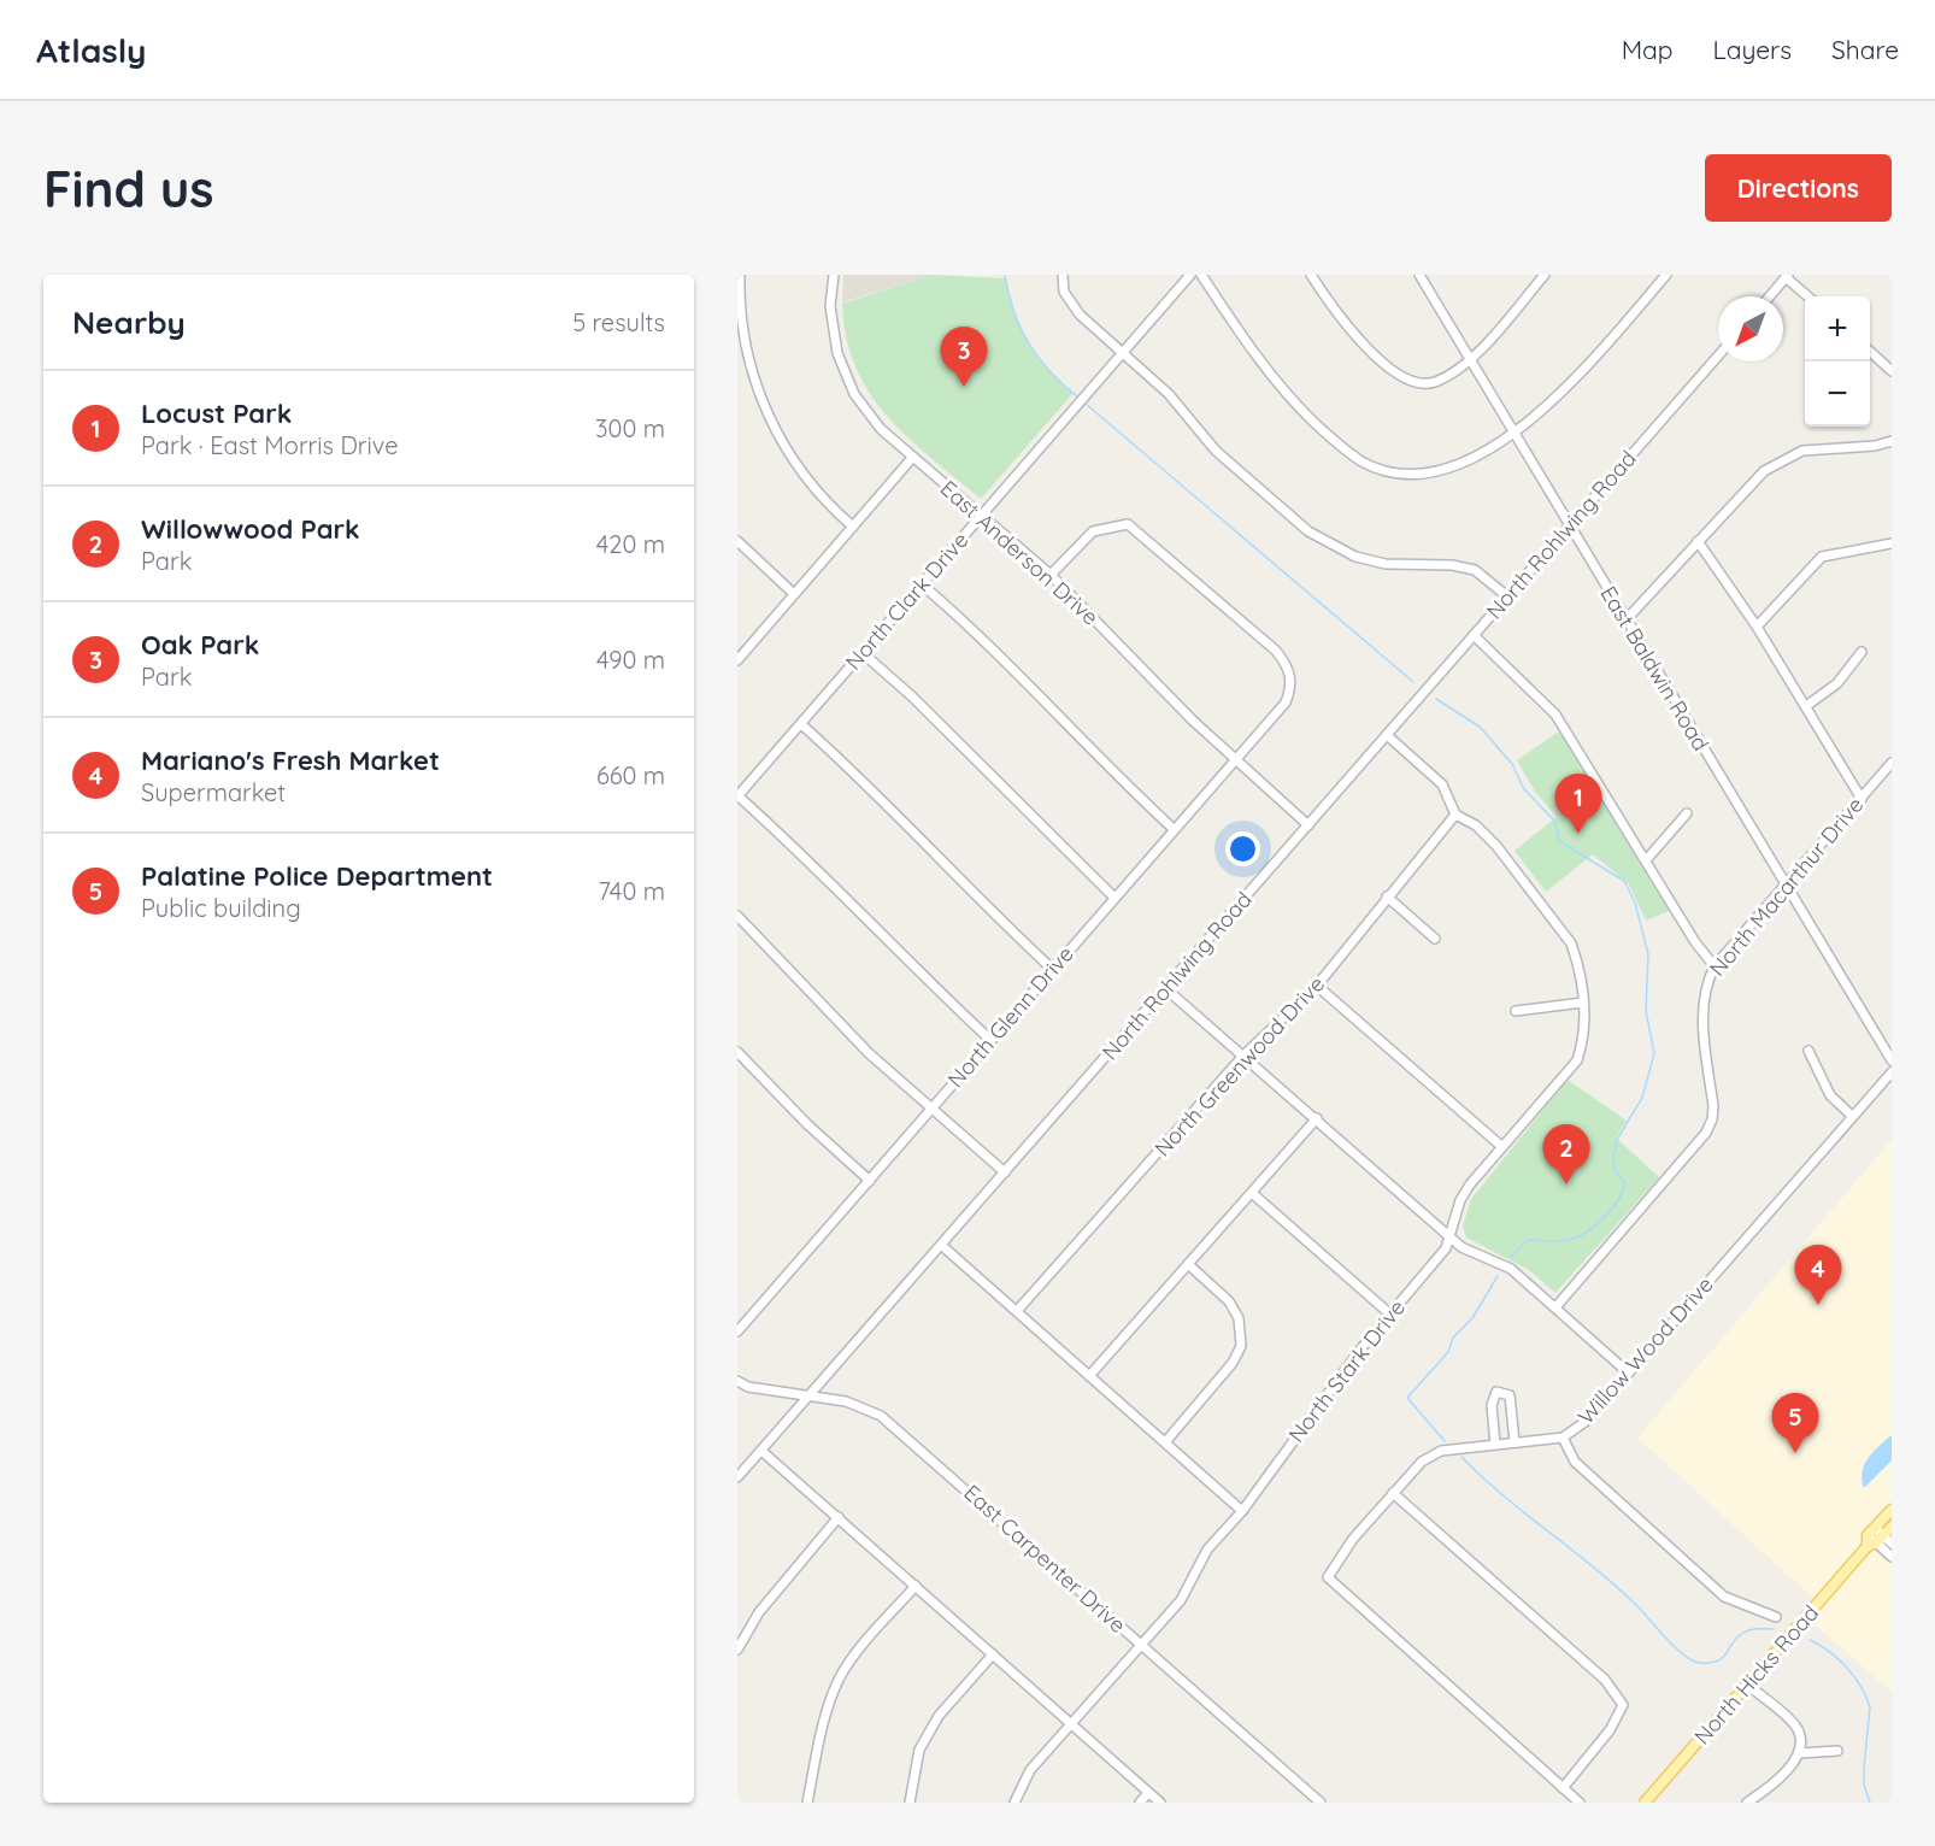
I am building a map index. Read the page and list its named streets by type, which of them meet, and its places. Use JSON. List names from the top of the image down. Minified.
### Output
{"streets":{"main road":["North Hicks Road"],"street":["North Rohlwing Road","East Anderson Drive","North Clark Drive","East Baldwin Road","North Macarthur Drive","North Glenn Drive","North Greenwood Drive","Willow Wood Drive","North Stark Drive","East Carpenter Drive"]},"crossings":[["North Rohlwing Road","East Anderson Drive"],["North Rohlwing Road","East Baldwin Road"],["North Rohlwing Road","East Carpenter Drive"],["East Anderson Drive","North Clark Drive"],["East Anderson Drive","North Glenn Drive"],["East Baldwin Road","North Macarthur Drive"],["North Greenwood Drive","North Stark Drive"],["North Stark Drive","East Carpenter Drive"]],"north":"bottom left","page":{"header":"Atlasly","nav":["Map","Layers","Share"],"buttons":"Directions","title":"Find us","heading":["Nearby","5 results"],"map_buttons":["+","−"],"pins":["3","1","2","4","5"],"list":[{"mark":"1","name":"Locust Park","note":"Park · East Morris Drive","value":"300 m"},{"mark":"2","name":"Willowwood Park","note":"Park","value":"420 m"},{"mark":"3","name":"Oak Park","note":"Park","value":"490 m"},{"mark":"4","name":"Mariano's Fresh Market","note":"Supermarket","value":"660 m"},{"mark":"5","name":"Palatine Police Department","note":"Public building","value":"740 m"}]}}
